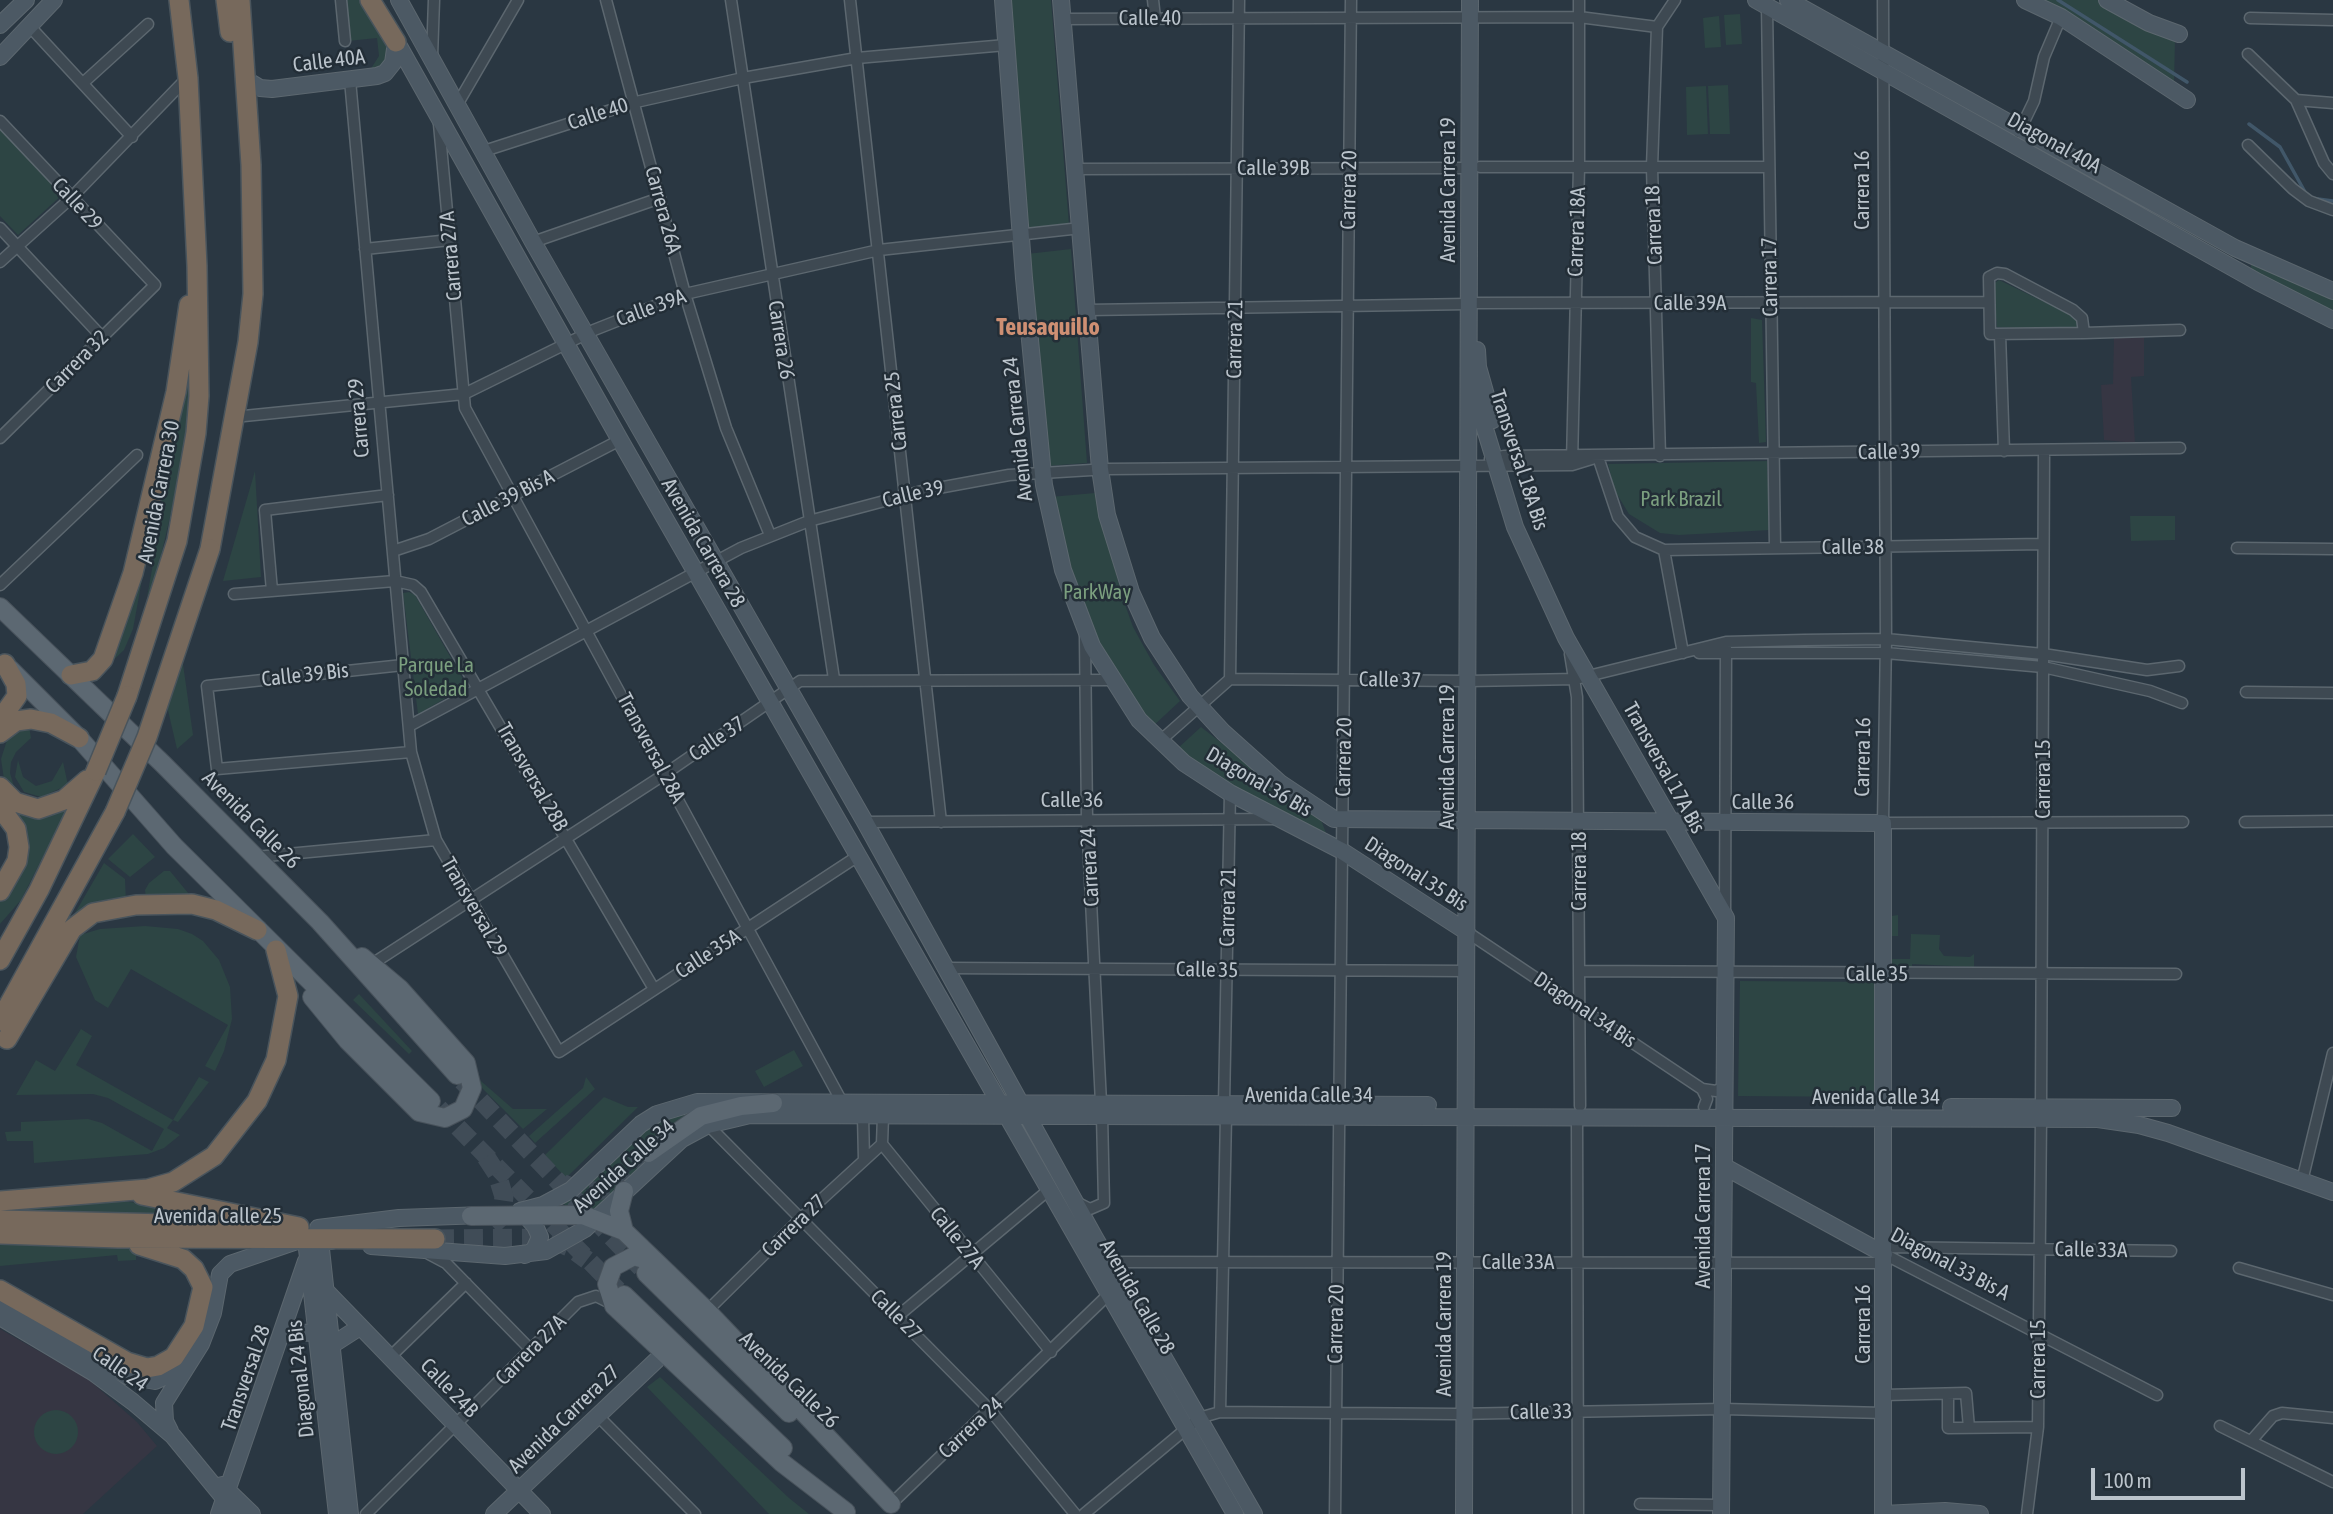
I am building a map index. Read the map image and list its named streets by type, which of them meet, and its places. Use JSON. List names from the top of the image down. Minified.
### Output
{"streets":{"highway":["Avenida Carrera 30","Avenida Calle 25"],"main road":["Calle 40A","Diagonal 40A","Avenida Carrera 19","Carrera 16","Avenida Carrera 24","Transversal 18A Bis","Avenida Carrera 28","Transversal 17A Bis","Diagonal 36 Bis","Calle 36","Avenida Calle 26","Diagonal 35 Bis","Avenida Calle 34","Avenida Carrera 17","Diagonal 33 Bis A","Avenida Calle 28","Calle 24","Transversal 28","Diagonal 24 Bis","Calle 24B","Avenida Carrera 27"],"street":["Calle 40","Calle 39B","Carrera 20","Calle 29","Carrera 26A","Carrera 18","Carrera 18A","Carrera 27A","Carrera 17","Calle 39A","Carrera 21","Carrera 26","Carrera 32","Carrera 25","Carrera 29","Calle 39","Calle 39 Bis A","Calle 38","Calle 39 Bis","Calle 37","Transversal 28A","Transversal 28B","Carrera 15","Carrera 24","Transversal 29","Calle 35A","Calle 35","Diagonal 34 Bis","Carrera 27","Calle 27A","Calle 33A","Calle 27","Calle 33"]},"crossings":[["Calle 40","Carrera 20"],["Calle 40","Avenida Carrera 19"],["Calle 40","Carrera 26A"],["Calle 40","Carrera 18"],["Calle 40","Carrera 18A"],["Calle 40","Carrera 21"],["Calle 40","Carrera 26"],["Calle 40","Carrera 25"],["Calle 40","Avenida Carrera 24"],["Calle 40","Avenida Carrera 28"],["Calle 40A","Carrera 29"],["Calle 40A","Avenida Carrera 28"],["Diagonal 40A","Carrera 16"],["Diagonal 40A","Carrera 17"],["Calle 39B","Carrera 20"],["Calle 39B","Avenida Carrera 19"],["Calle 39B","Carrera 18"],["Calle 39B","Carrera 18A"],["Calle 39B","Carrera 17"],["Calle 39B","Carrera 21"],["Carrera 20","Calle 39A"],["Carrera 20","Calle 39"],["Carrera 20","Calle 37"],["Carrera 20","Diagonal 36 Bis"],["Carrera 20","Calle 36"],["Carrera 20","Diagonal 35 Bis"],["Carrera 20","Calle 35"],["Carrera 20","Avenida Calle 34"],["Carrera 20","Calle 33A"],["Carrera 20","Calle 33"],["Avenida Carrera 19","Calle 39A"],["Avenida Carrera 19","Calle 39"],["Avenida Carrera 19","Transversal 18A Bis"],["Avenida Carrera 19","Calle 37"],["Avenida Carrera 19","Calle 36"],["Avenida Carrera 19","Diagonal 35 Bis"],["Avenida Carrera 19","Calle 35"],["Avenida Carrera 19","Diagonal 34 Bis"],["Avenida Carrera 19","Avenida Calle 34"],["Avenida Carrera 19","Calle 33A"],["Avenida Carrera 19","Calle 33"],["Carrera 16","Calle 39A"],["Carrera 16","Calle 39"],["Carrera 16","Calle 38"],["Carrera 16","Calle 37"],["Carrera 16","Calle 36"],["Carrera 16","Calle 35"],["Carrera 16","Avenida Calle 34"],["Carrera 16","Calle 33A"],["Carrera 16","Diagonal 33 Bis A"],["Carrera 16","Calle 33"],["Calle 29","Carrera 32"],["Carrera 26A","Calle 39A"],["Carrera 26A","Calle 39"],["Carrera 18","Calle 39A"],["Carrera 18","Calle 39"],["Carrera 18","Calle 37"],["Carrera 18","Transversal 17A Bis"],["Carrera 18","Calle 36"],["Carrera 18","Calle 35"],["Carrera 18","Diagonal 34 Bis"],["Carrera 18","Avenida Calle 34"],["Carrera 18","Calle 33A"],["Carrera 18","Calle 33"],["Carrera 18A","Calle 39A"],["Carrera 18A","Calle 39"],["Carrera 27A","Calle 39A"],["Carrera 27A","Avenida Carrera 28"],["Carrera 27A","Transversal 28A"],["Carrera 27A","Calle 24B"],["Carrera 17","Calle 39A"],["Carrera 17","Calle 39"],["Carrera 17","Calle 38"],["Calle 39A","Carrera 21"],["Calle 39A","Carrera 26"],["Calle 39A","Carrera 25"],["Calle 39A","Carrera 29"],["Calle 39A","Avenida Carrera 24"],["Calle 39A","Avenida Carrera 28"],["Calle 39A","Transversal 28A"],["Carrera 21","Calle 39"],["Carrera 21","Calle 37"],["Carrera 21","Diagonal 36 Bis"],["Carrera 21","Calle 36"],["Carrera 21","Calle 35"],["Carrera 21","Avenida Calle 34"],["Carrera 21","Calle 33A"],["Carrera 21","Calle 33"],["Carrera 26","Calle 39"],["Carrera 26","Calle 37"],["Carrera 25","Calle 39"],["Carrera 25","Calle 37"],["Carrera 25","Calle 36"],["Carrera 29","Calle 39"],["Carrera 29","Calle 39 Bis A"],["Carrera 29","Calle 39 Bis"],["Carrera 29","Transversal 28B"],["Carrera 29","Transversal 29"],["Avenida Carrera 24","Calle 39"],["Avenida Carrera 24","Calle 37"],["Avenida Carrera 24","Diagonal 36 Bis"],["Avenida Carrera 24","Carrera 24"],["Calle 39","Transversal 18A Bis"],["Calle 39","Avenida Carrera 28"],["Calle 39","Transversal 28A"],["Calle 39","Transversal 28B"],["Calle 39","Carrera 15"],["Transversal 18A Bis","Transversal 17A Bis"],["Calle 39 Bis A","Avenida Carrera 28"],["Calle 39 Bis A","Transversal 28A"],["Avenida Carrera 28","Calle 37"],["Avenida Carrera 28","Calle 36"],["Avenida Carrera 28","Calle 35A"],["Avenida Carrera 28","Calle 35"],["Avenida Carrera 28","Avenida Calle 34"],["Avenida Carrera 28","Avenida Calle 28"],["Calle 38","Carrera 15"],["Calle 39 Bis","Transversal 29"],["Calle 37","Transversal 28A"],["Calle 37","Transversal 17A Bis"],["Calle 37","Transversal 28B"],["Calle 37","Carrera 15"],["Calle 37","Carrera 24"],["Calle 37","Transversal 29"],["Transversal 28A","Calle 35A"],["Transversal 28A","Avenida Calle 34"],["Transversal 17A Bis","Calle 36"],["Transversal 17A Bis","Avenida Carrera 17"],["Transversal 28B","Calle 35A"],["Carrera 15","Calle 36"],["Carrera 15","Calle 35"],["Carrera 15","Avenida Calle 34"],["Carrera 15","Calle 33A"],["Carrera 15","Diagonal 33 Bis A"],["Diagonal 36 Bis","Calle 36"],["Diagonal 36 Bis","Diagonal 35 Bis"],["Calle 36","Carrera 24"],["Avenida Calle 26","Carrera 24"],["Carrera 24","Calle 35"],["Carrera 24","Avenida Calle 34"],["Carrera 24","Calle 27A"],["Carrera 24","Avenida Calle 28"],["Carrera 24","Calle 27"],["Diagonal 35 Bis","Diagonal 34 Bis"],["Transversal 29","Calle 35A"],["Calle 35","Avenida Carrera 17"],["Avenida Calle 34","Avenida Calle 25"],["Avenida Calle 34","Avenida Carrera 17"],["Avenida Calle 34","Avenida Calle 28"],["Avenida Calle 34","Calle 27"],["Avenida Calle 34","Transversal 28"],["Avenida Calle 34","Diagonal 24 Bis"],["Avenida Calle 25","Transversal 28"],["Avenida Calle 25","Diagonal 24 Bis"],["Avenida Carrera 17","Calle 33A"],["Avenida Carrera 17","Diagonal 33 Bis A"],["Avenida Carrera 17","Calle 33"],["Carrera 27","Calle 27A"],["Carrera 27","Calle 27"],["Calle 33A","Diagonal 33 Bis A"],["Calle 33A","Avenida Calle 28"],["Avenida Calle 28","Calle 33"],["Calle 24","Transversal 28"],["Transversal 28","Diagonal 24 Bis"],["Diagonal 24 Bis","Calle 24B"],["Calle 24B","Avenida Carrera 27"]],"districts":["Teusaquillo"],"parks":["Park Brazil","ParkWay","Parque La Soledad"],"scale_bar":"100 m"}
